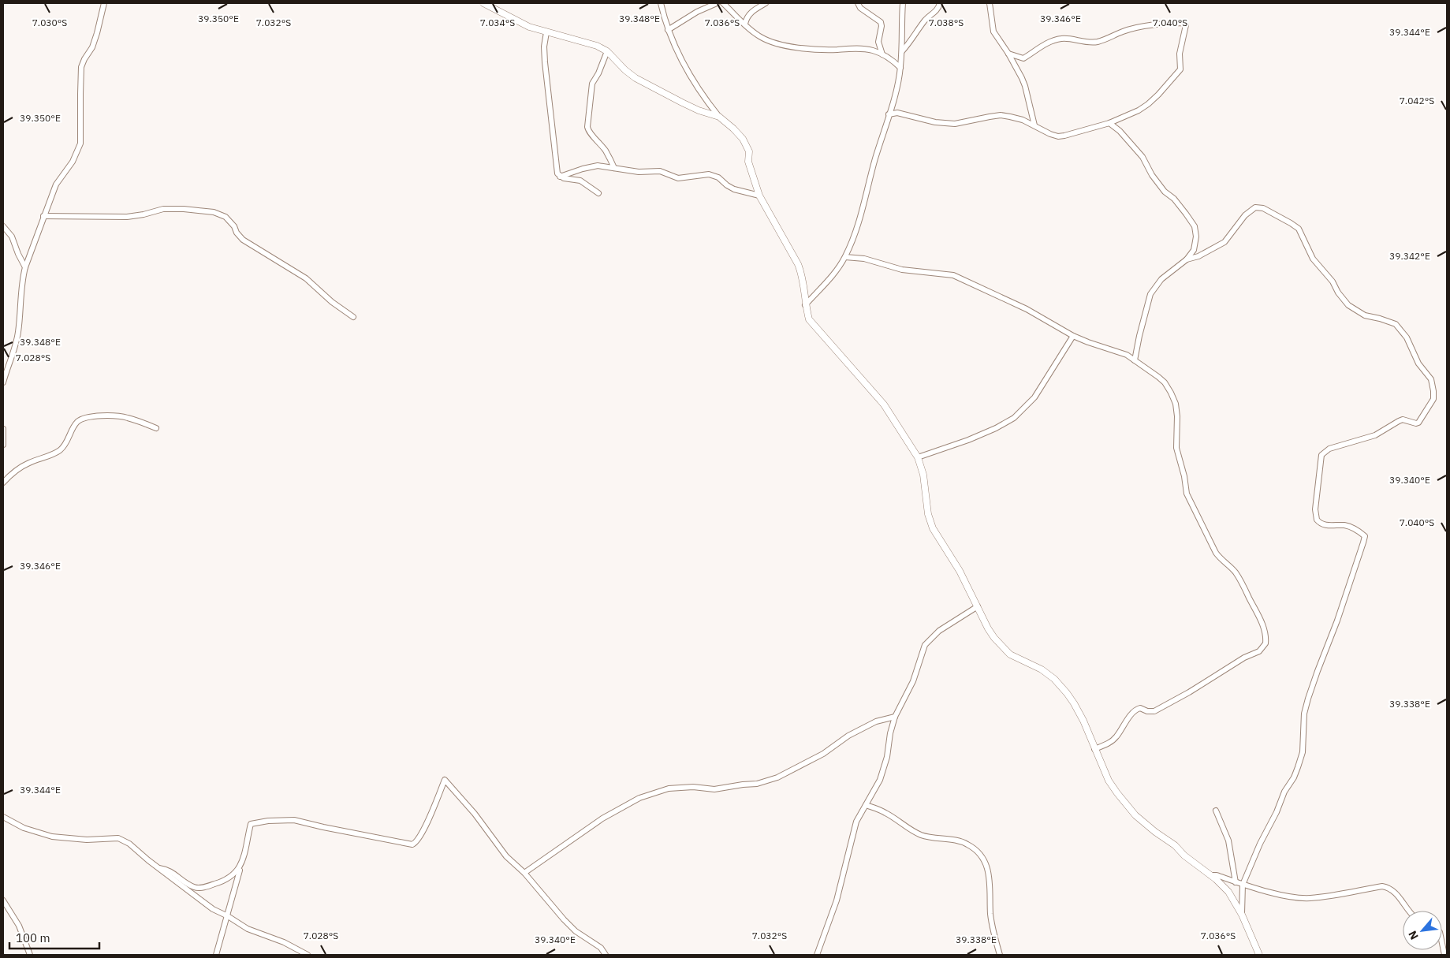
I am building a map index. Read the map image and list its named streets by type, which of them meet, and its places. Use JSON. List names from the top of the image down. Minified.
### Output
{"scale_bar":"100 m","north":"bottom left","coordinates":["39.350°E","39.348°E","39.346°E","7.030°S","7.032°S","7.034°S","7.036°S","7.040°S","7.038°S","39.344°E","7.042°S","39.342°E","7.028°S","39.340°E","39.338°E"]}
